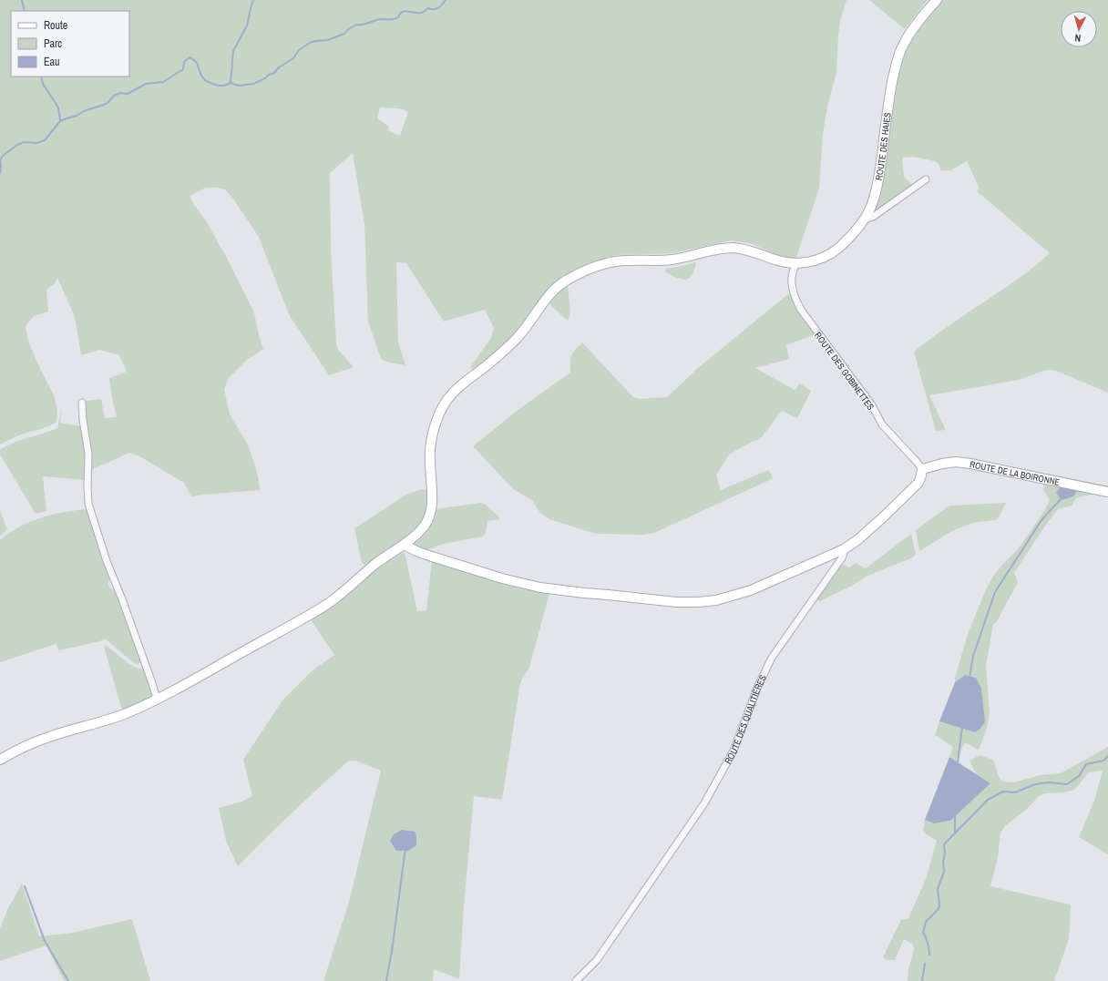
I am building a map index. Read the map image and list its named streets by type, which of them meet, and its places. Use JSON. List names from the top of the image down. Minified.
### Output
{"streets":{"street":["ROUTE DES HAIES","ROUTE DES GOBINETTES","ROUTE DE LA BOIRONNE","ROUTE DES QUALITIÈRES"]},"crossings":[["ROUTE DES HAIES","ROUTE DES GOBINETTES"],["ROUTE DES GOBINETTES","ROUTE DE LA BOIRONNE"],["ROUTE DES GOBINETTES","ROUTE DES QUALITIÈRES"],["ROUTE DE LA BOIRONNE","ROUTE DES QUALITIÈRES"]],"legend":["Route","Parc","Eau"],"north":"bottom"}
